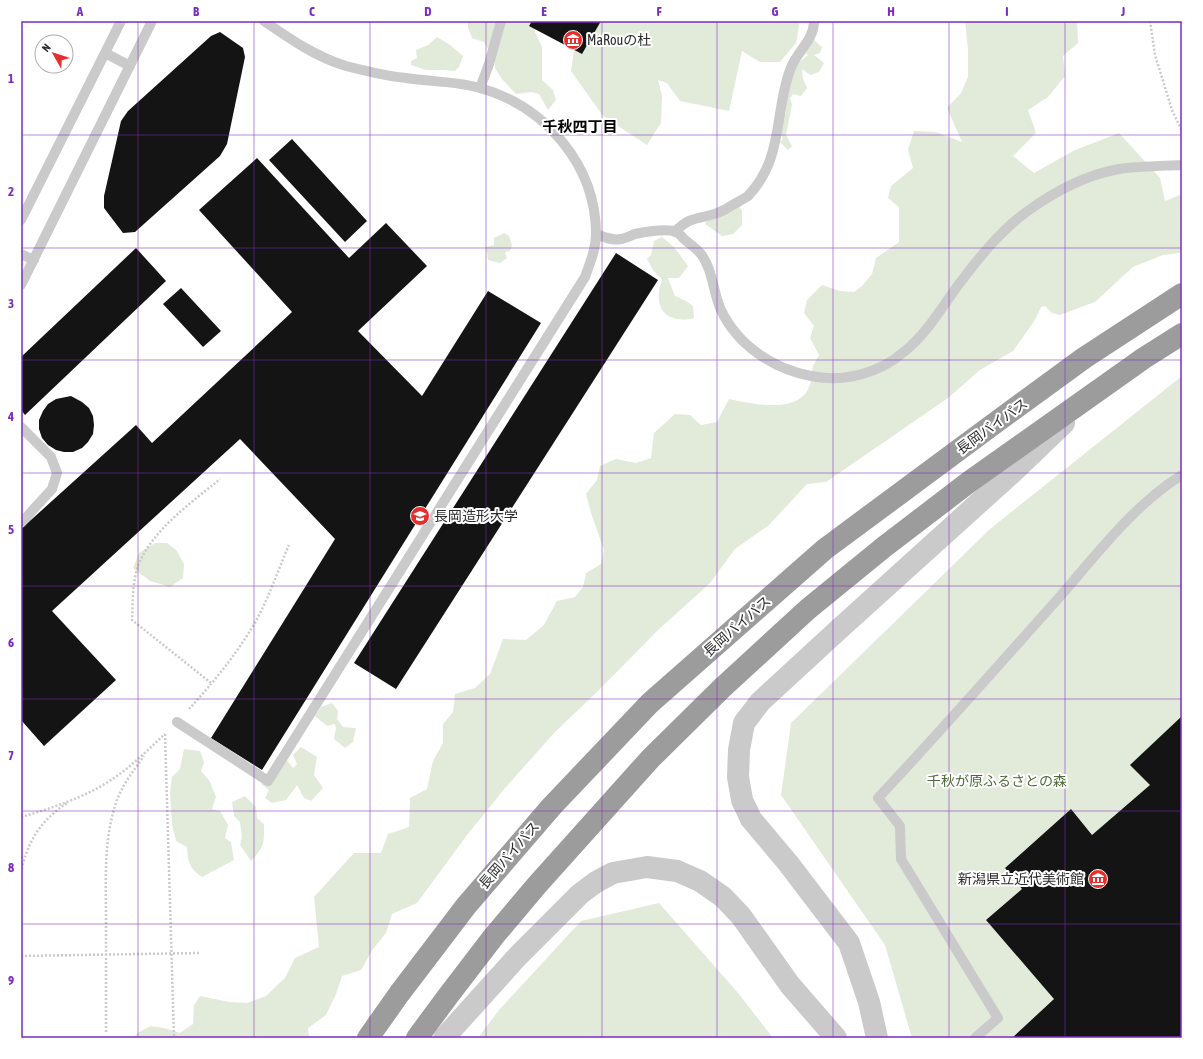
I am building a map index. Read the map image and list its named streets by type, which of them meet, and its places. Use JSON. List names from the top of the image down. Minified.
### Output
{"streets":{"highway":["長岡バイパス"]},"districts":["千秋四丁目"],"parks":["千秋が原ふるさとの森"],"places":{"museum":["MaRouの杜","新潟県立近代美術館"],"school or university":["長岡造形大学"]},"north":"top left","grid":{"columns":["A","B","C","D","E","F","G","H","I","J"],"rows":["1","2","3","4","5","6","7","8","9"]}}
